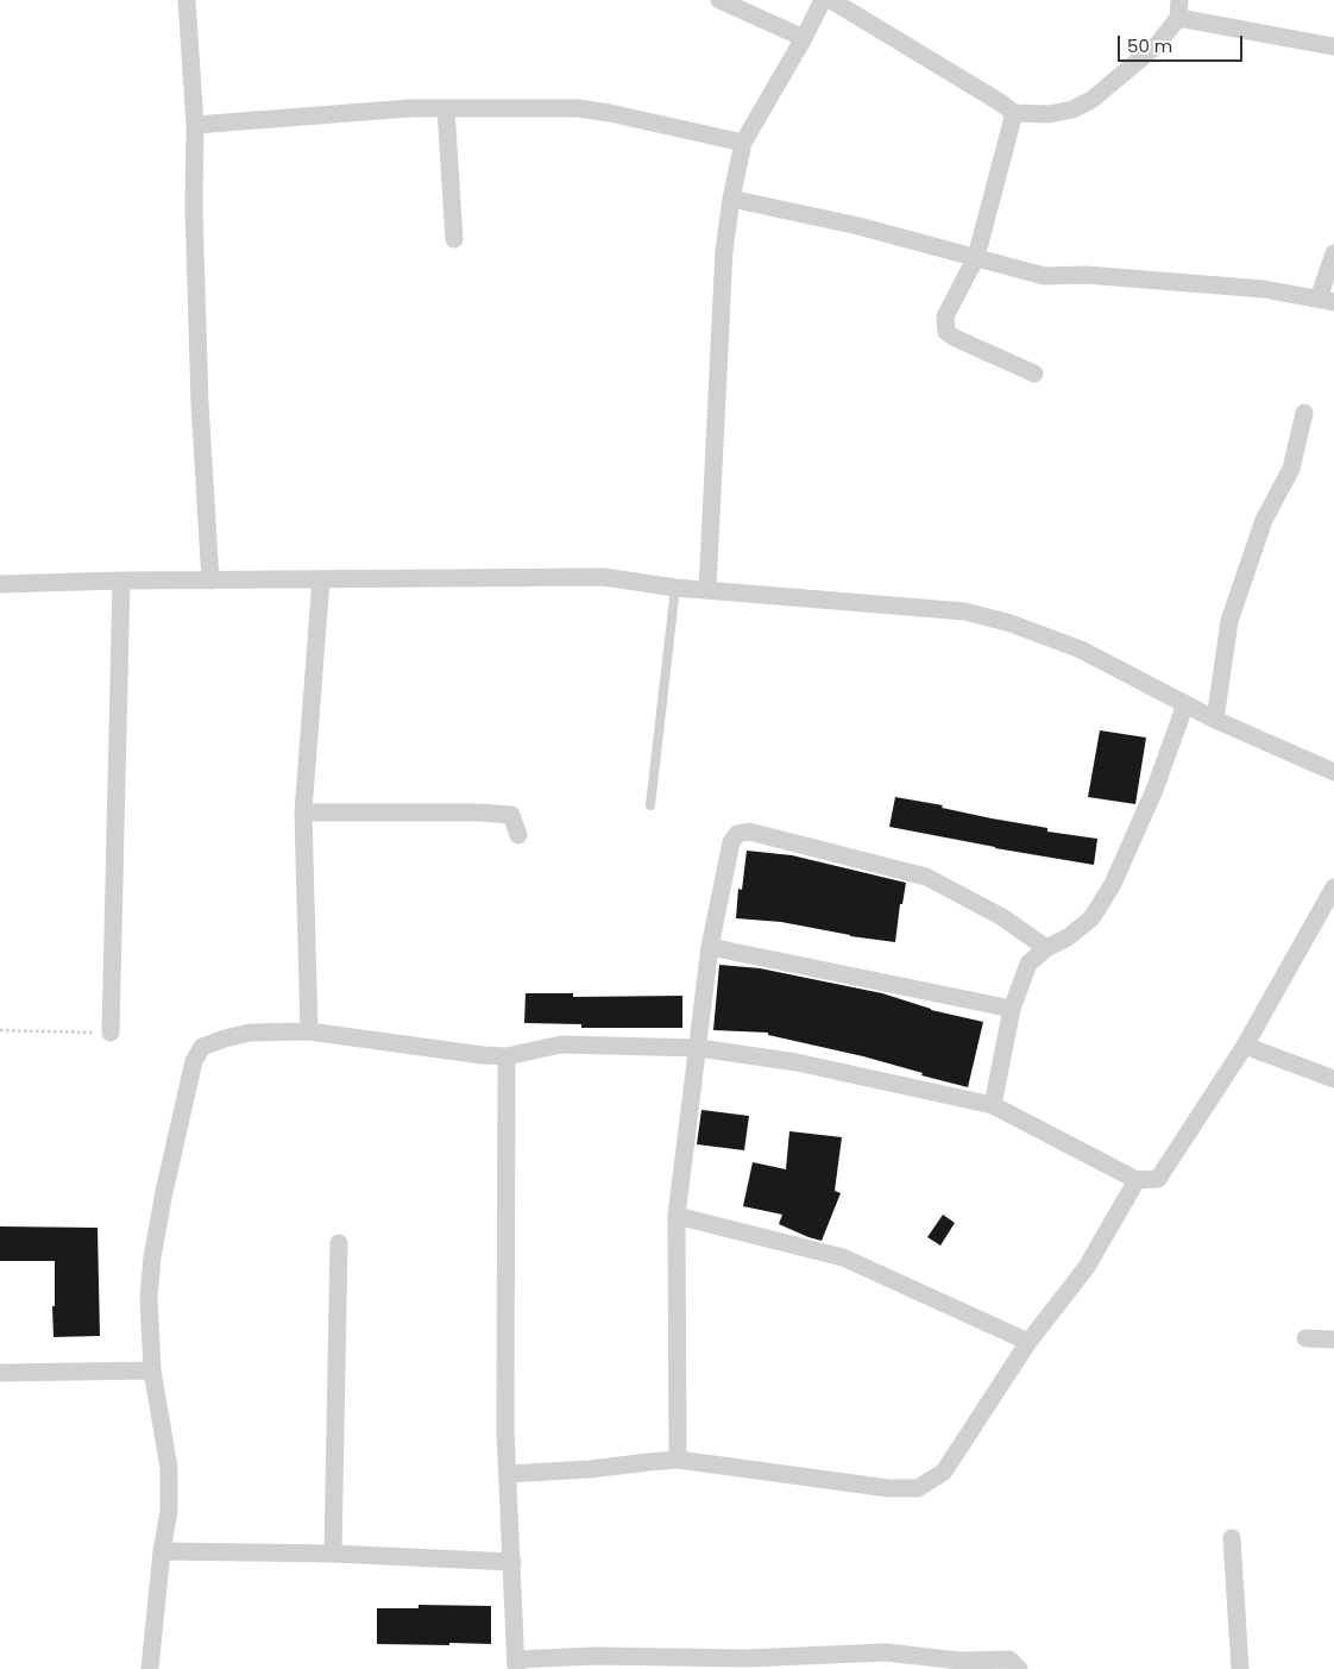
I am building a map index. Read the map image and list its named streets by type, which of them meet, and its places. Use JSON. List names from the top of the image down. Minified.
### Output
{"scale_bar":"50 m"}
